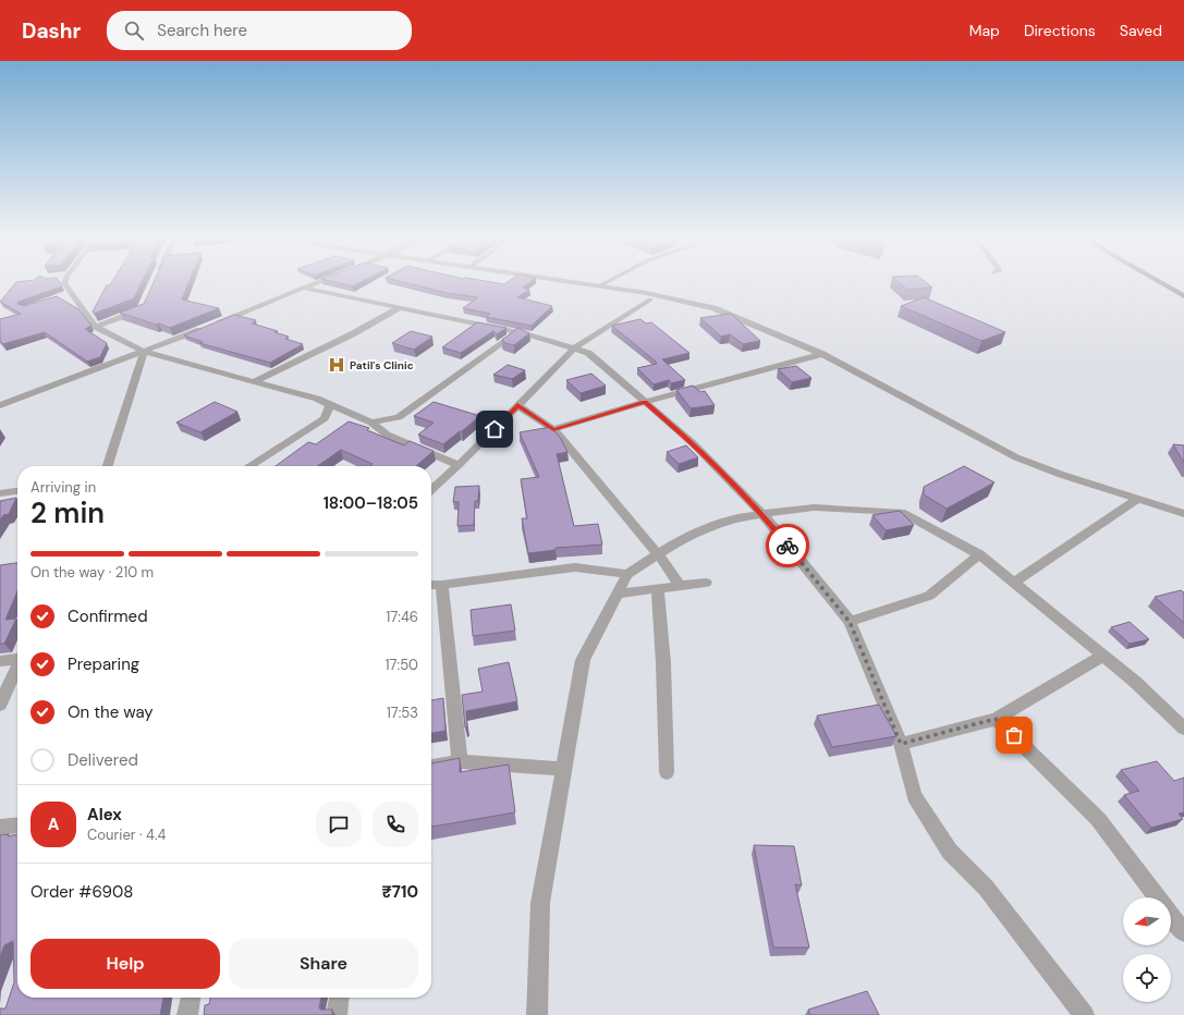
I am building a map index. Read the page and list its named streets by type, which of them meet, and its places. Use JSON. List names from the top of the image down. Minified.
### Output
{"places":{"hospital":["Patil's Clinic"]},"north":"left","page":{"header":"Dashr","search":"Search here","nav":["Map","Directions","Saved"],"heading":["2 min","Arriving in","18:00–18:05"],"panel":["Alex","Courier · 4.4","Order #6908","₹710"],"bar":"On the way · 210 m","list":[["Confirmed","17:46"],["Preparing","17:50"],["On the way","17:53"],"Delivered"],"round":"A","buttons":["Help","Share"]}}
